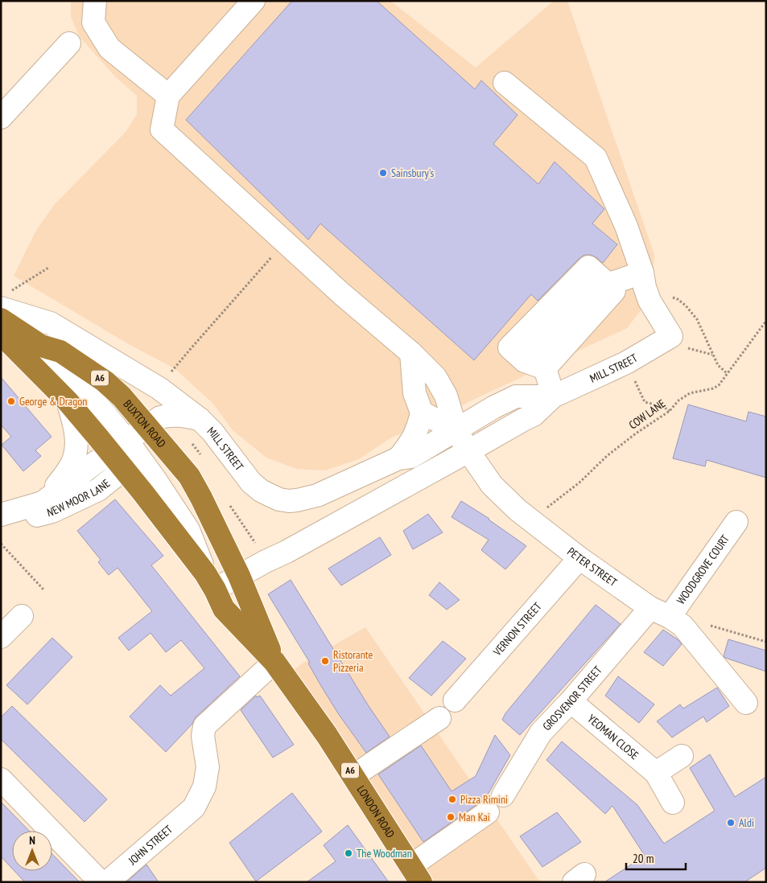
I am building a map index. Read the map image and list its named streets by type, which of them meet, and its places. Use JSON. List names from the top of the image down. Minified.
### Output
{"streets":{"highway":["A6","BUXTON ROAD","LONDON ROAD"],"street":["MILL STREET","NEW MOOR LANE","PETER STREET","WOODGROVE COURT","VERNON STREET","GROSVENOR STREET","YEOMAN CLOSE","JOHN STREET"],"path":["COW LANE"]},"crossings":[["MILL STREET","A6"],["MILL STREET","BUXTON ROAD"],["MILL STREET","NEW MOOR LANE"],["MILL STREET","PETER STREET"],["MILL STREET","LONDON ROAD"],["A6","BUXTON ROAD"],["A6","NEW MOOR LANE"],["A6","LONDON ROAD"],["COW LANE","PETER STREET"],["BUXTON ROAD","NEW MOOR LANE"],["BUXTON ROAD","LONDON ROAD"],["PETER STREET","WOODGROVE COURT"],["PETER STREET","VERNON STREET"],["PETER STREET","GROSVENOR STREET"],["WOODGROVE COURT","GROSVENOR STREET"],["GROSVENOR STREET","YEOMAN CLOSE"],["LONDON ROAD","JOHN STREET"]],"places":["Sainsbury's","George & Dragon","Ristorante Pizzeria","Pizza Rimini","Man Kai","Aldi","The Woodman"],"scale_bar":"20 m","north":"top"}
